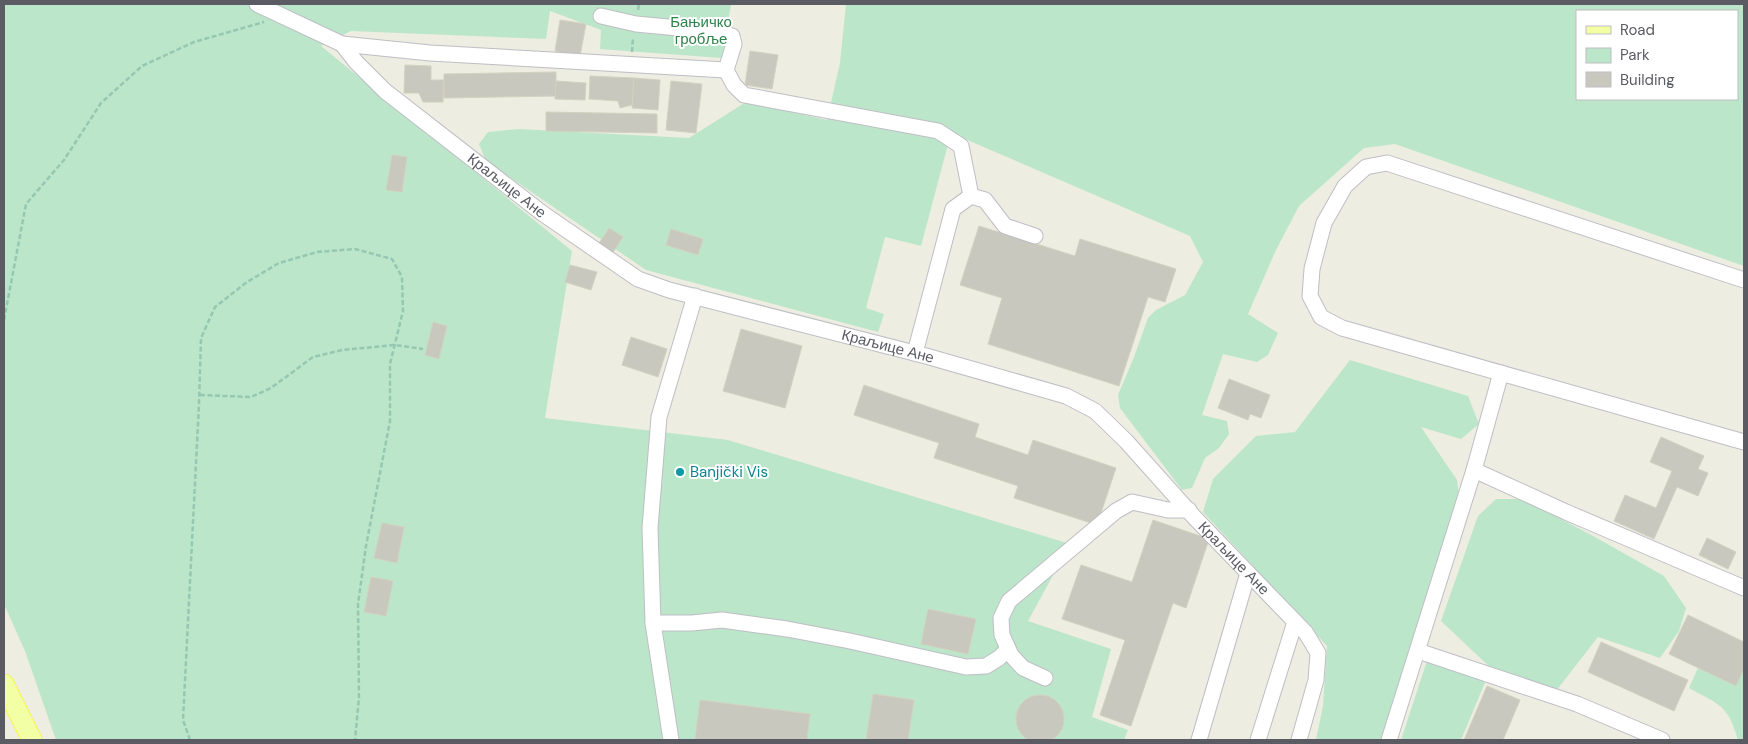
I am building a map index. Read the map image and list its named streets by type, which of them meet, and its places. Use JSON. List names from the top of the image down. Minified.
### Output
{"streets":{"street":["Краљице Ане"]},"parks":["Бањичко гробље"],"places":["Banjički Vis"],"legend":["Road","Park","Building"]}
